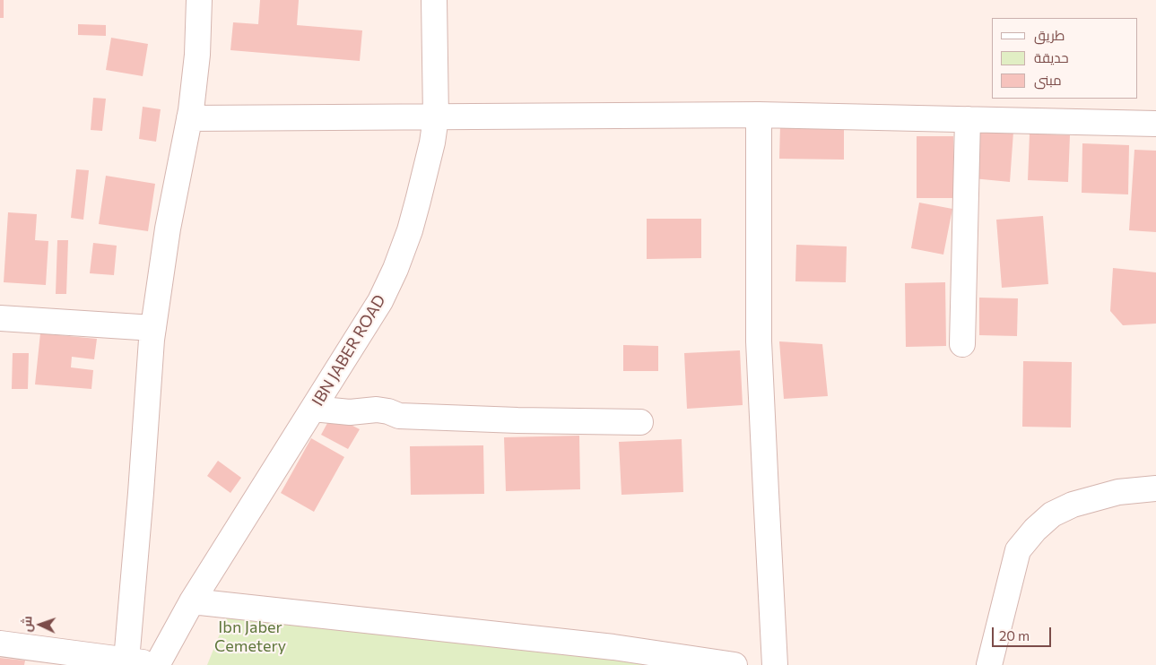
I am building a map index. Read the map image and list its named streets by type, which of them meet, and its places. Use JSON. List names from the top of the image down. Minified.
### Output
{"streets":{"street":["IBN JABER ROAD"]},"parks":["Ibn Jaber Cemetery"],"legend":["طريق","حديقة","مبنى"],"scale_bar":"20 m","north":"left"}
